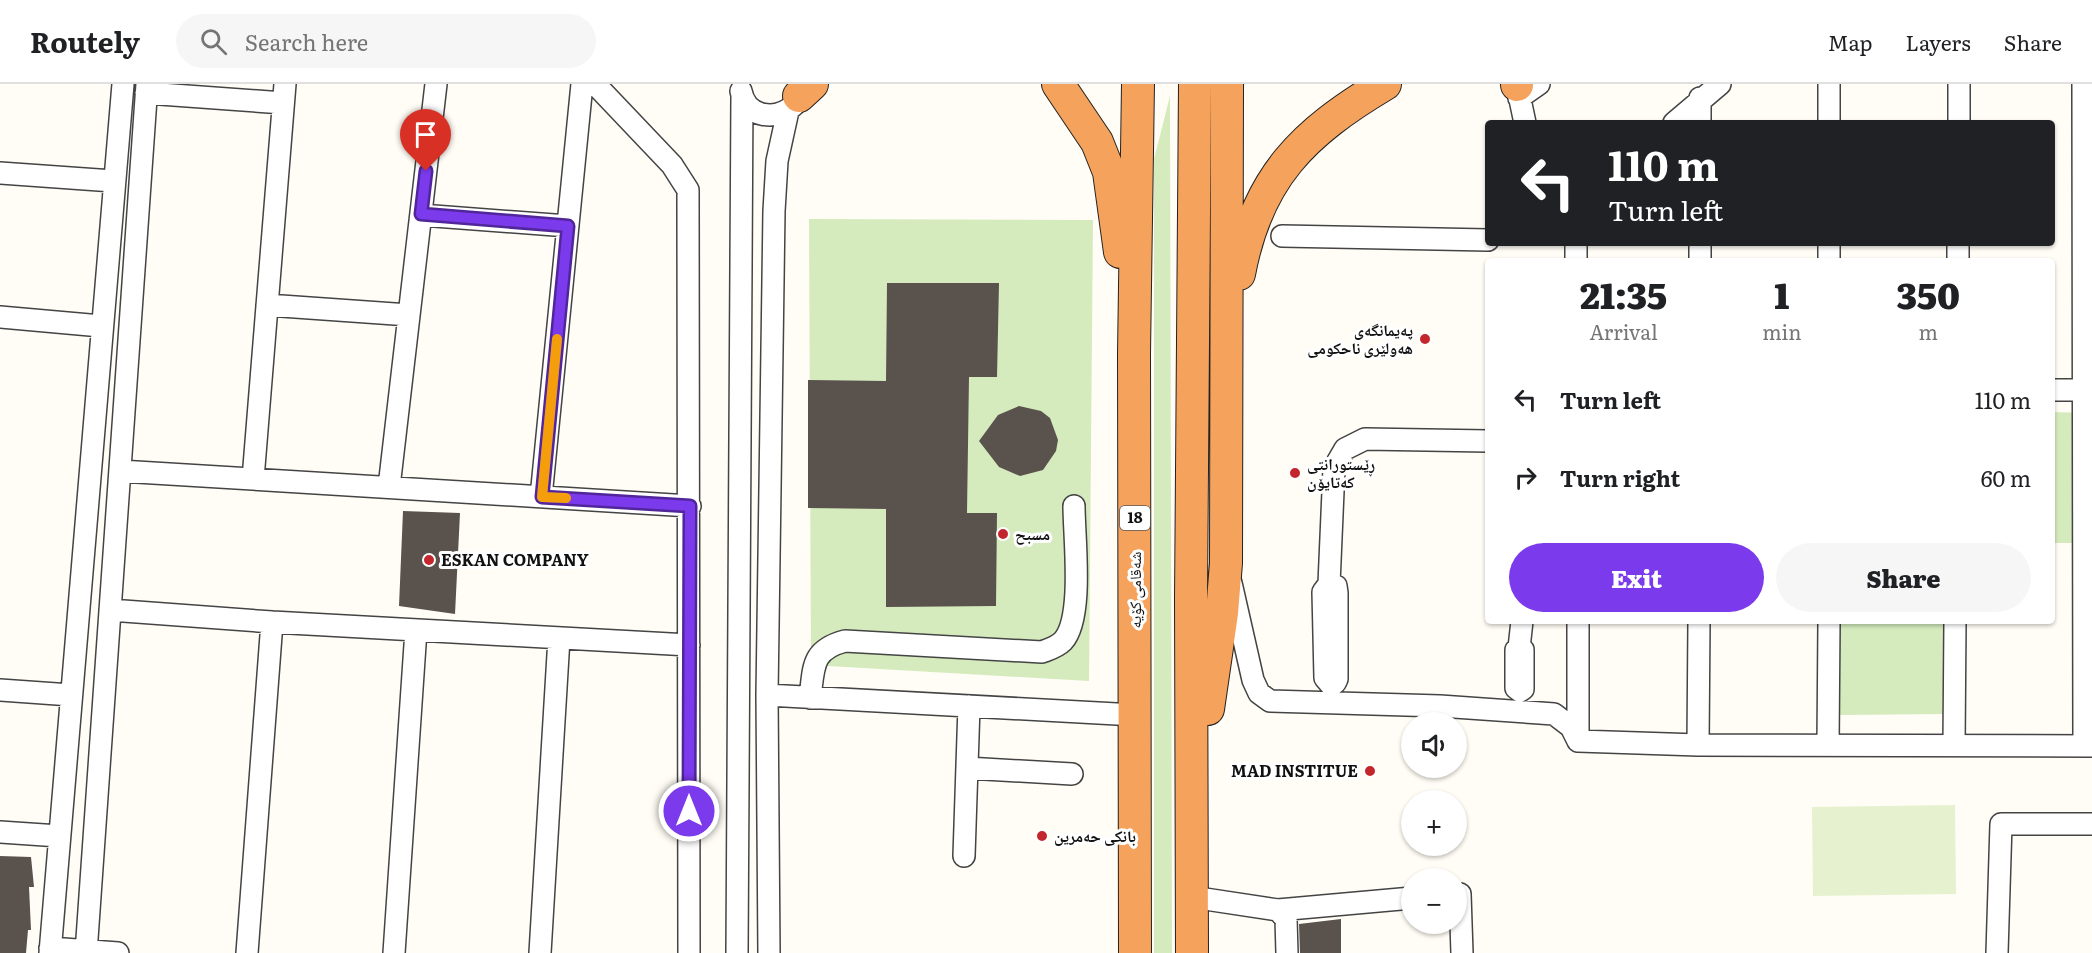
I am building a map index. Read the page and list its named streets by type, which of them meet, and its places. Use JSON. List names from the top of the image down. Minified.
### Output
{"streets":{"highway":["18","شەقامی کۆیە"]},"places":["پەیمانگەی هەولێری ناحکومی","ڕێستورانتی کەتایۆن","مسبح","ESKAN COMPANY","MAD INSTITUE","بانكی حه‌مرین"],"page":{"header":"Routely","search":"Search here","nav":["Map","Layers","Share"],"turn":["110 m","Turn left"],"eta":["21:35","Arrival","1","min","350","m"],"list":[{"name":"Turn left","value":"110 m"},{"name":"Turn right","value":"60 m"}],"buttons":["Exit","Share"],"map_buttons":["+","−"]}}
